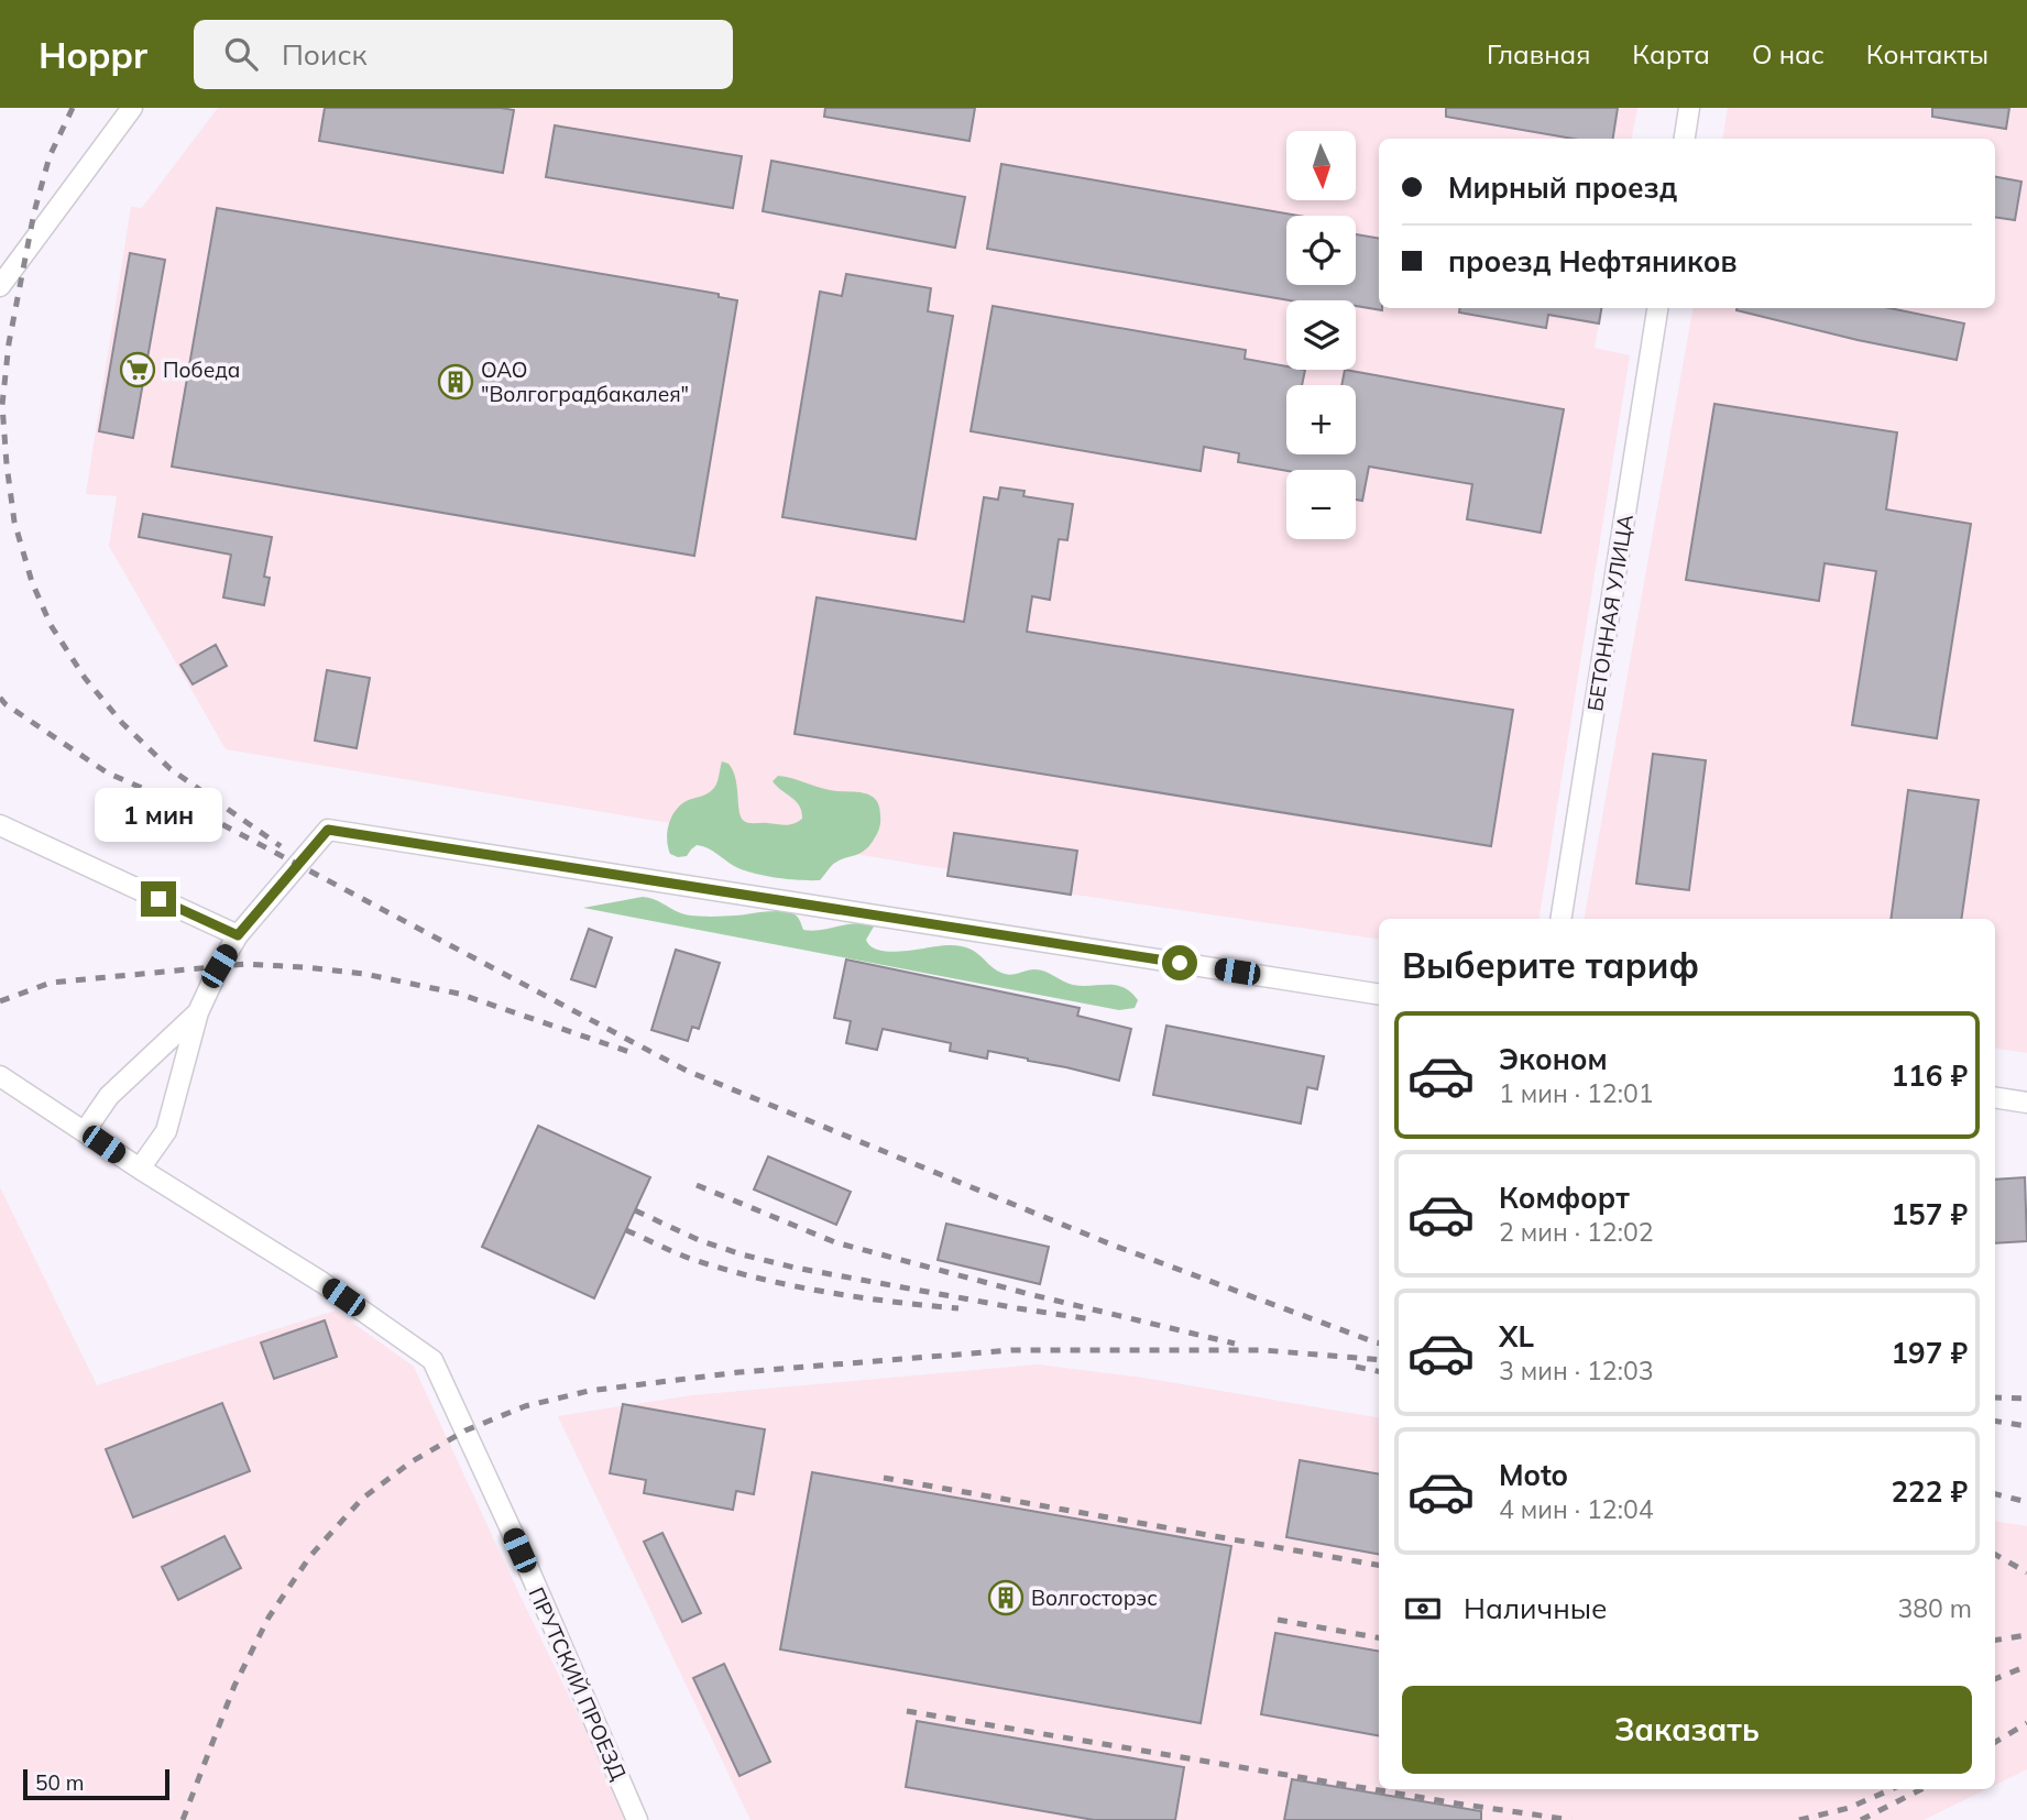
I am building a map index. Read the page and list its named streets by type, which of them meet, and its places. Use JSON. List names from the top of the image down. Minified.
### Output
{"streets":{"street":["БЕТОННАЯ УЛИЦА","ПРУТСКИЙ ПРОЕЗД"]},"places":{"supermarket":["Победа"],"building":["ОАО \"Волгоградбакалея\"","Волгосторэс"]},"scale_bar":"50 m","north":"bottom","page":{"header":"Hoppr","search":"Поиск","nav":["Главная","Карта","О нас","Контакты"],"map_buttons":["+","−"],"banner":["Мирный проезд","проезд Нефтяников"],"bubble":"1 мин","heading":"Выберите тариф","list":[{"name":"Эконом","note":"1 мин · 12:01","value":"116 ₽"},{"name":"Комфорт","note":"2 мин · 12:02","value":"157 ₽"},{"name":"XL","note":"3 мин · 12:03","value":"197 ₽"},{"name":"Moto","note":"4 мин · 12:04","value":"222 ₽"}],"pay":["Наличные","380 m"],"buttons":"Заказать","scale":"50 m"}}
